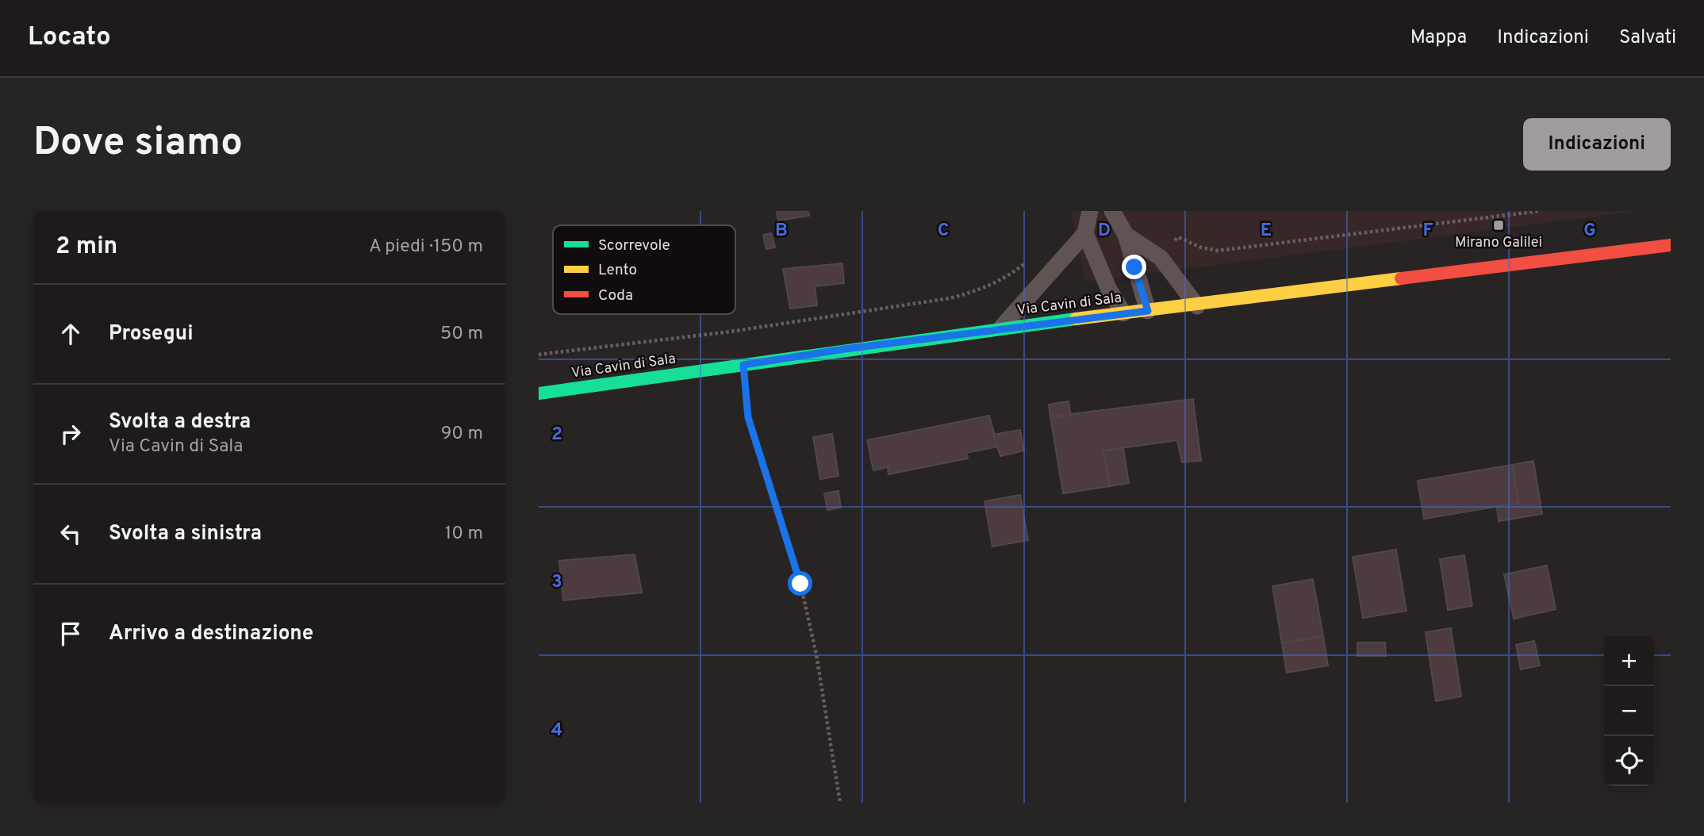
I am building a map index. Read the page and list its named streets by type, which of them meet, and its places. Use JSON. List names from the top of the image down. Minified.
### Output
{"streets":{"main road":["Via Cavin di Sala"]},"places":{"transit":["Mirano Galilei"]},"legend":["Scorrevole","Lento","Coda"],"page":{"header":"Locato","nav":["Mappa","Indicazioni","Salvati"],"buttons":"Indicazioni","title":"Dove siamo","heading":["2 min","A piedi · 150 m"],"list":[["Prosegui","50 m"],["Svolta a destra","Via Cavin di Sala","90 m"],["Svolta a sinistra","10 m"],"Arrivo a destinazione"],"map_buttons":["+","−"]},"grid":{"columns":["B","C","D","E","F","G"],"rows":["2","3","4"]}}
